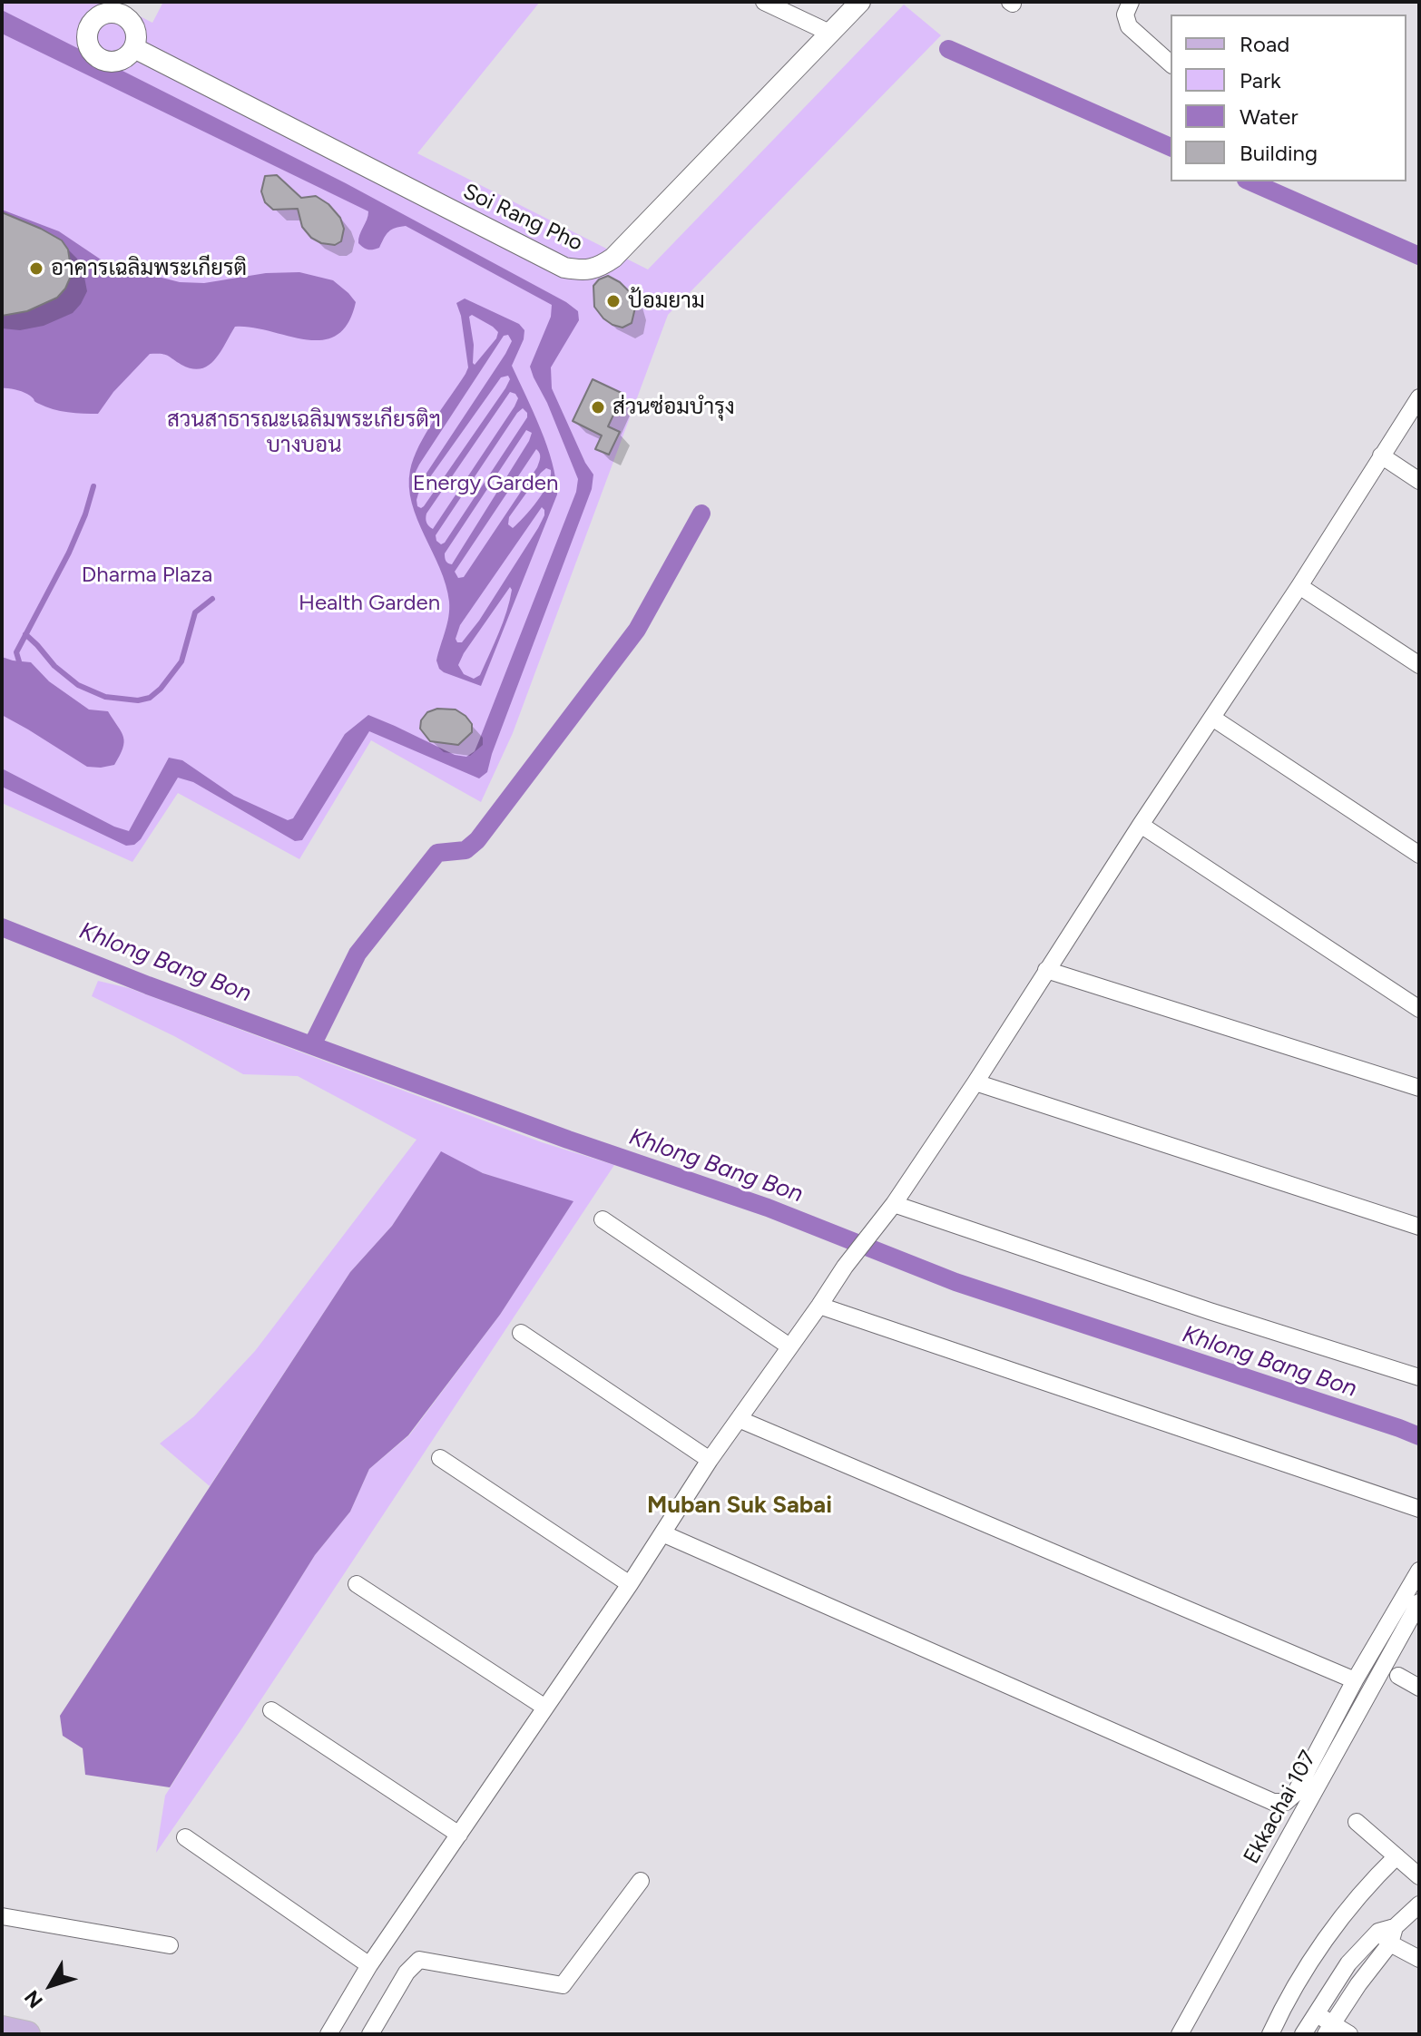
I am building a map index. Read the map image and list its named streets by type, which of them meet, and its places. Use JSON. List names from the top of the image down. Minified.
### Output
{"streets":{"street":["Soi Rang Pho","Ekkachai 107"]},"districts":["Muban Suk Sabai"],"water":["Khlong Bang Bon"],"parks":["สวนสาธารณะเฉลิมพระเกียรติฯ บางบอน","Energy Garden","Dharma Plaza","Health Garden"],"places":["อาคารเฉลิมพระเกียรติ","ป้อมยาม","ส่วนซ่อมบำรุง"],"legend":["Road","Park","Water","Building"],"north":"bottom left"}
